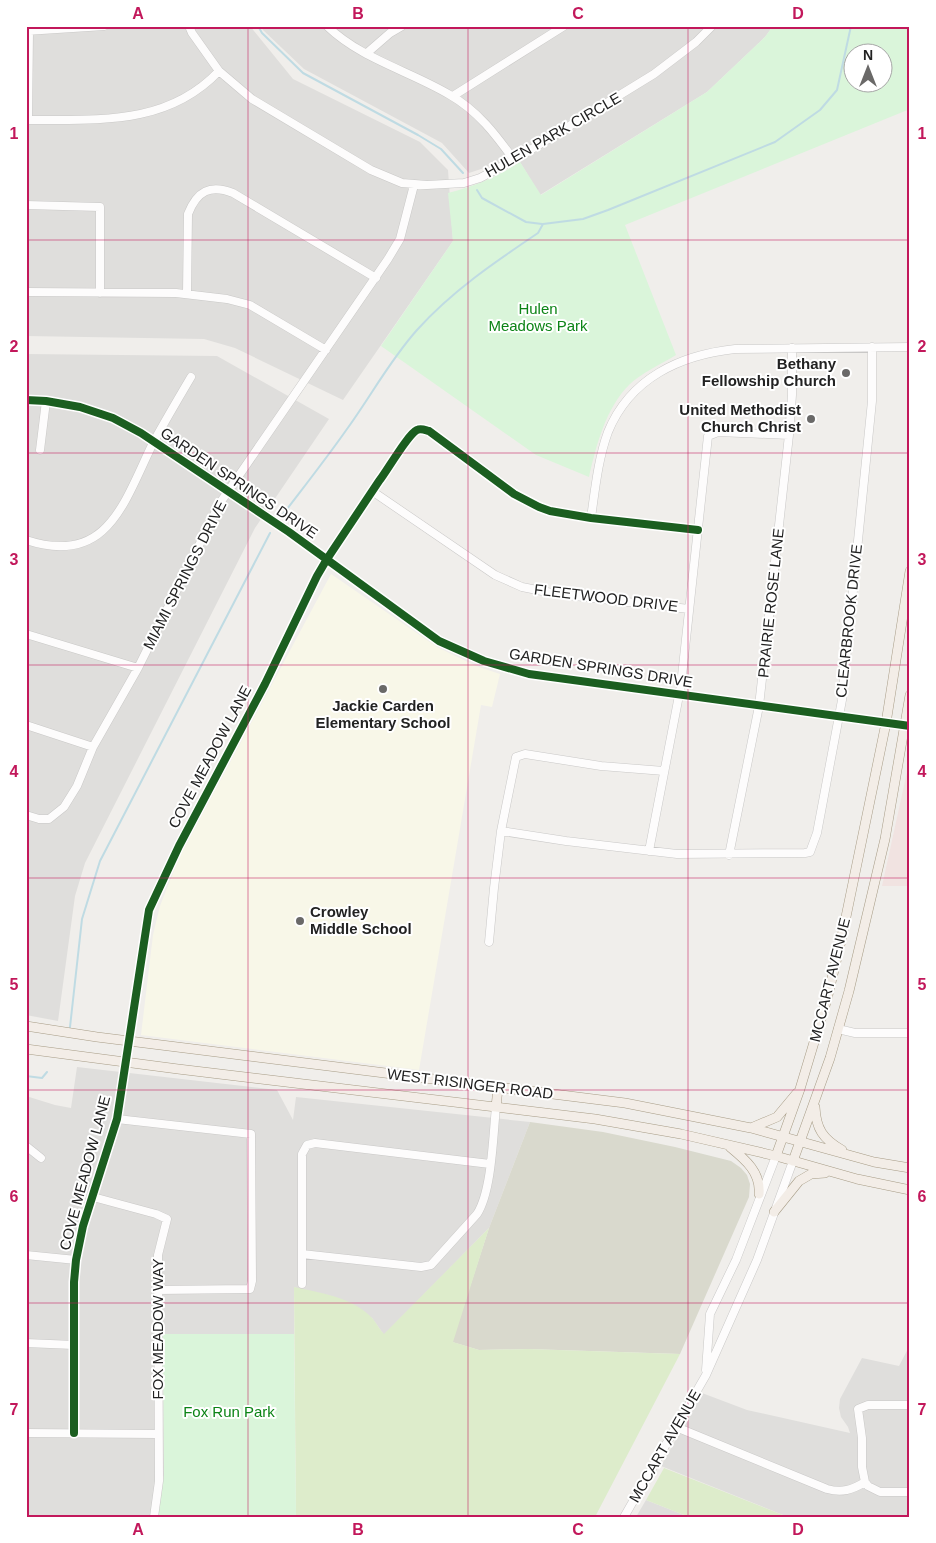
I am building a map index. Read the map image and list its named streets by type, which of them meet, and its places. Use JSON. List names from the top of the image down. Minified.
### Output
{"streets":{"main road":["MCCART AVENUE","WEST RISINGER ROAD"],"street":["HULEN PARK CIRCLE","GARDEN SPRINGS DRIVE","MIAMI SPRINGS DRIVE","FLEETWOOD DRIVE","PRAIRIE ROSE LANE","CLEARBROOK DRIVE","COVE MEADOW LANE","FOX MEADOW WAY"]},"crossings":[["HULEN PARK CIRCLE","MIAMI SPRINGS DRIVE"],["GARDEN SPRINGS DRIVE","MIAMI SPRINGS DRIVE"],["GARDEN SPRINGS DRIVE","PRAIRIE ROSE LANE"],["GARDEN SPRINGS DRIVE","CLEARBROOK DRIVE"],["GARDEN SPRINGS DRIVE","COVE MEADOW LANE"],["GARDEN SPRINGS DRIVE","MCCART AVENUE"],["FLEETWOOD DRIVE","COVE MEADOW LANE"],["PRAIRIE ROSE LANE","CLEARBROOK DRIVE"],["COVE MEADOW LANE","WEST RISINGER ROAD"],["COVE MEADOW LANE","FOX MEADOW WAY"],["MCCART AVENUE","WEST RISINGER ROAD"]],"parks":["Hulen Meadows Park","Fox Run Park"],"places":["Bethany Fellowship Church","United Methodist Church Christ","Jackie Carden Elementary School","Crowley Middle School"],"north":"top","grid":{"columns":["A","B","C","D"],"rows":["1","2","3","4","5","6","7"]}}
